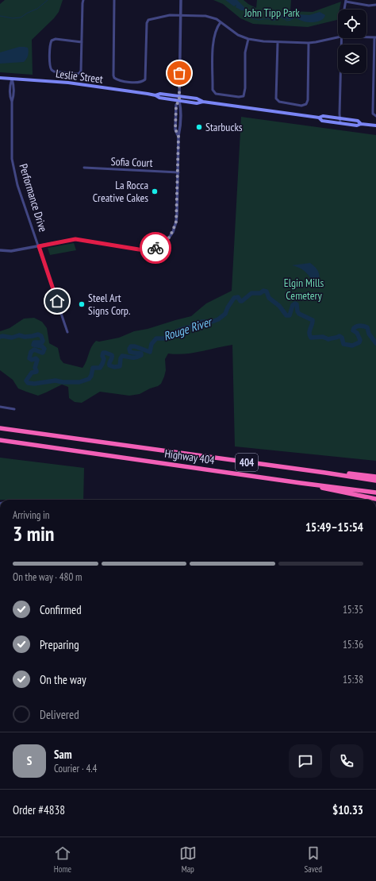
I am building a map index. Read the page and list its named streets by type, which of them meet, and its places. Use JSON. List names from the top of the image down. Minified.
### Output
{"streets":{"highway":["Highway 404","404"],"main road":["Leslie Street"],"street":["Sofia Court","Performance Drive"]},"crossings":[["Leslie Street","Performance Drive"]],"water":["Rouge River"],"parks":["John Tipp Park","Elgin Mills Cemetery"],"places":["Starbucks","La Rocca Creative Cakes","Steel Art Signs Corp."],"page":{"heading":["3 min","Arriving in","15:49–15:54"],"panel":["Sam","Courier · 4.4","Order #4838","$10.33"],"bar":"On the way · 480 m","list":[["Confirmed","15:35"],["Preparing","15:36"],["On the way","15:38"],"Delivered"],"round":"S","tabs":["Home","Map","Saved"]}}
